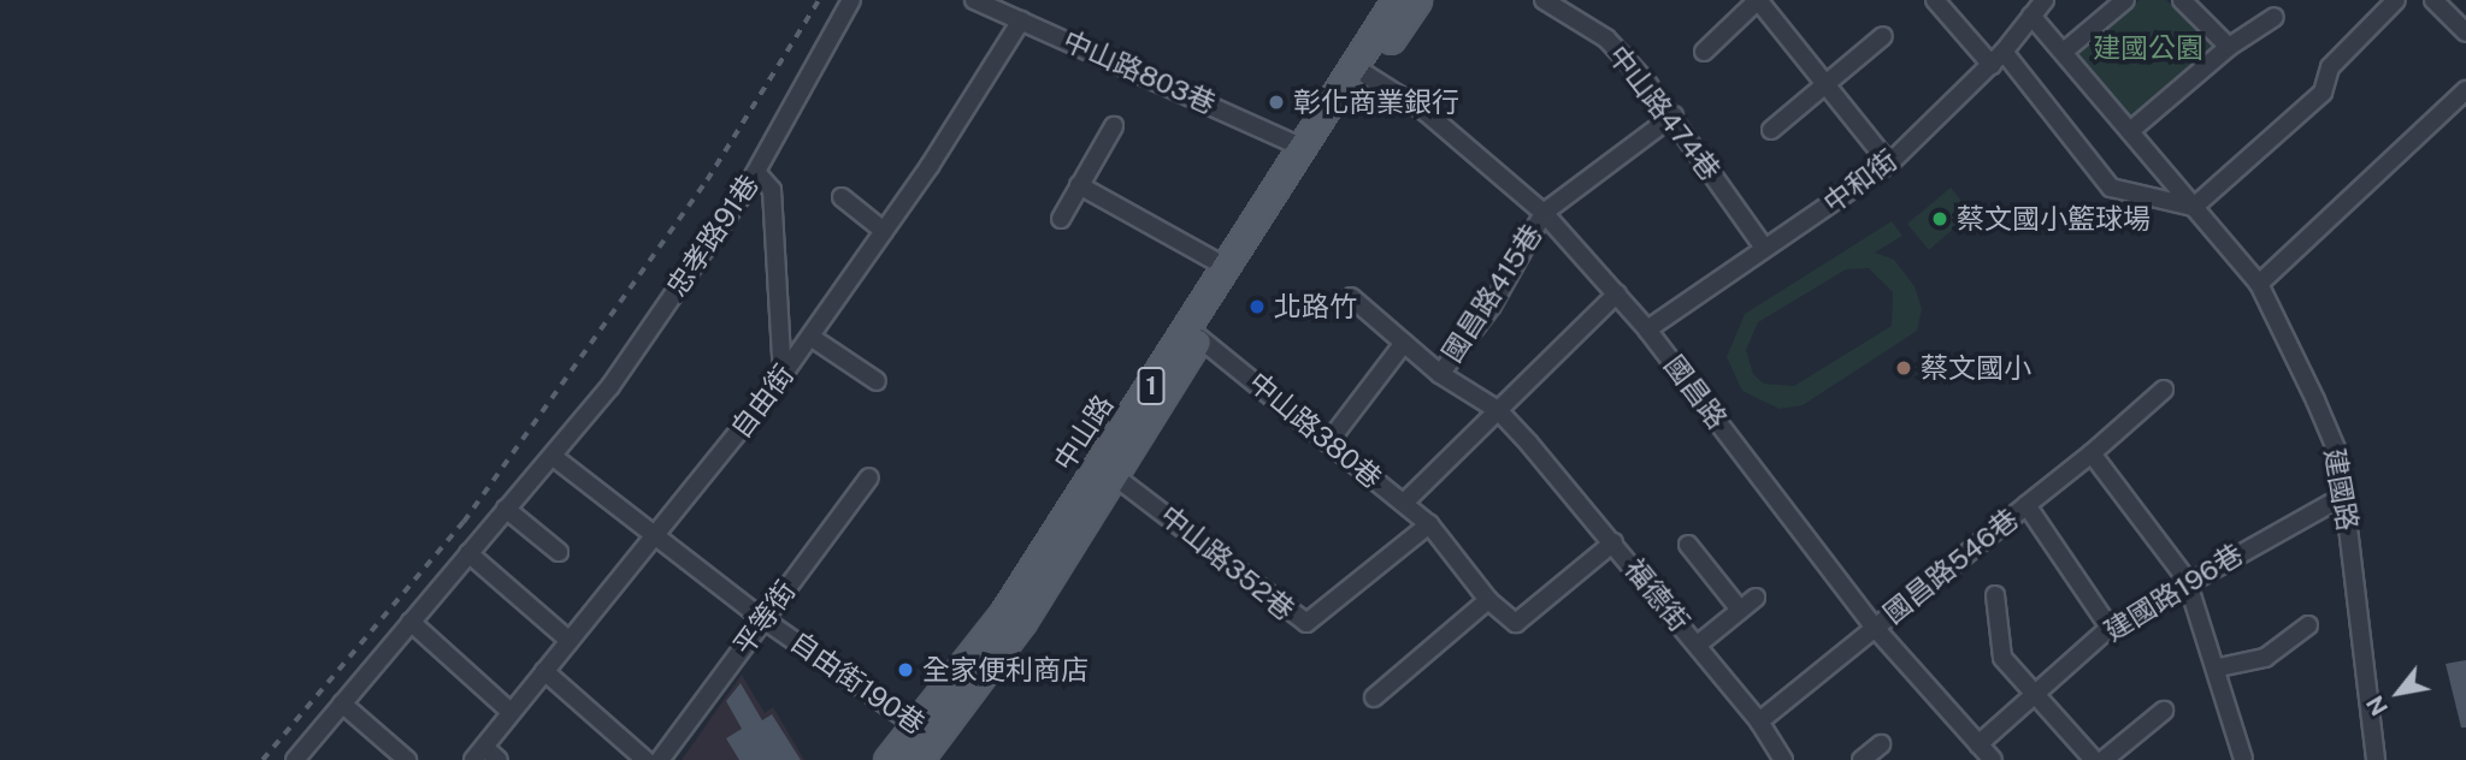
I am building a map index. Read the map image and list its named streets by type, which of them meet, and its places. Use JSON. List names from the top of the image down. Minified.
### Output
{"streets":{"main road":["1","中山路"],"street":["中山路803巷","中山路474巷","中和街","忠孝路91巷","國昌路415巷","國昌路","自由街","中山路380巷","建國路","中山路352巷","國昌路546巷","建國路196巷","福德街","平等街","自由街190巷"]},"crossings":[["中山路803巷","自由街"],["中山路803巷","中山路"],["中山路474巷","中和街"],["中和街","國昌路"],["中和街","建國路"],["忠孝路91巷","自由街190巷"],["國昌路415巷","國昌路"],["國昌路415巷","福德街"],["國昌路","中山路"],["國昌路","國昌路546巷"],["國昌路","建國路196巷"],["自由街","自由街190巷"],["中山路380巷","中山路"],["中山路380巷","中山路352巷"],["中山路","中山路352巷"],["中山路","自由街190巷"],["建國路","建國路196巷"],["平等街","自由街190巷"]],"parks":["建國公園"],"places":["彰化商業銀行","蔡文國小籃球場","北路竹","蔡文國小","全家便利商店"],"north":"bottom left"}
